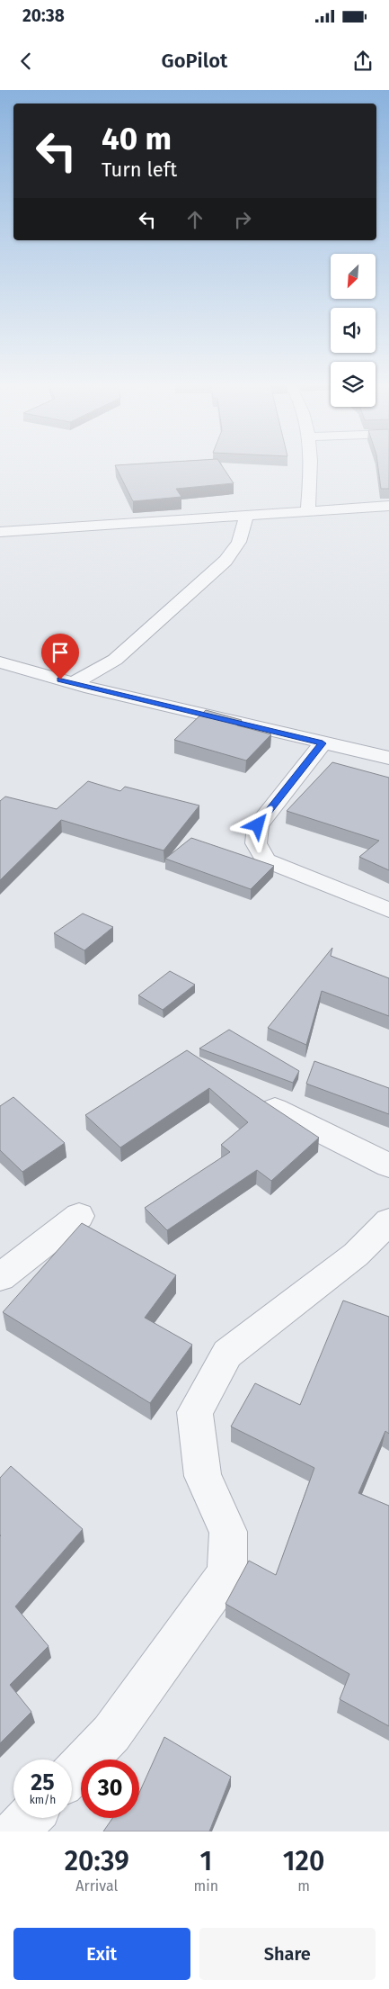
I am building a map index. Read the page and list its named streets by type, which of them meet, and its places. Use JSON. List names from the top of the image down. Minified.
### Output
{"north":"bottom left","page":{"status":"20:38","header":"GoPilot","turn":["40 m","Turn left"],"speed":"25 km/h","limit":"30","eta":["20:39","Arrival","1","min","120","m"],"buttons":["Exit","Share"]}}
